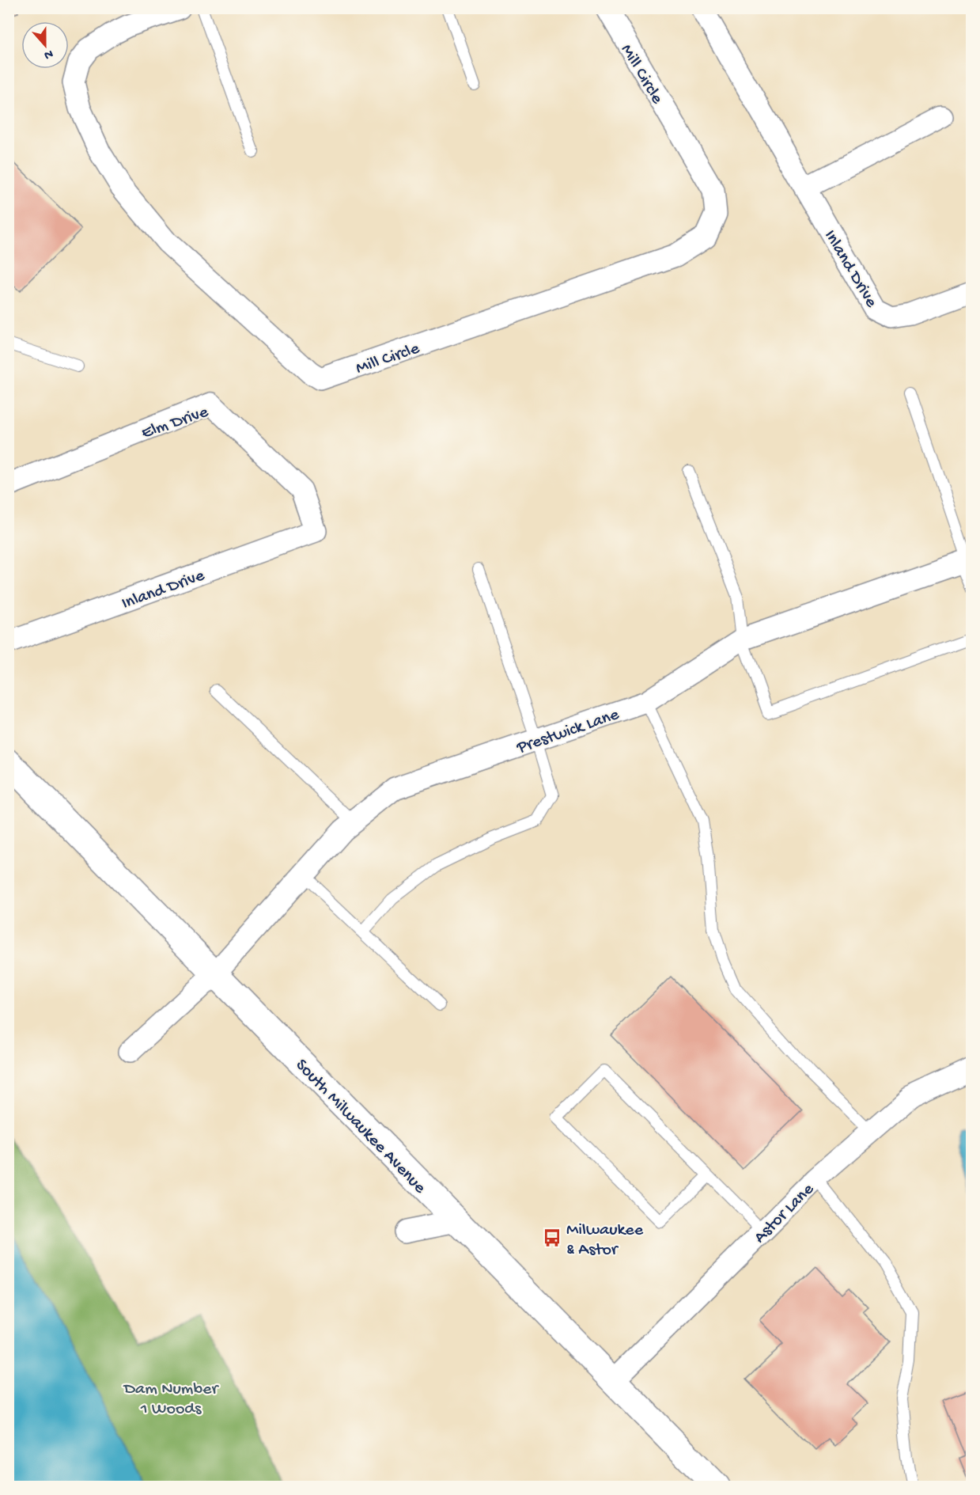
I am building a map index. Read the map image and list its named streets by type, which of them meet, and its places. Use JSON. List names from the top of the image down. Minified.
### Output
{"streets":{"main road":["South Milwaukee Avenue"],"street":["Mill Circle","Inland Drive","Elm Drive","Prestwick Lane","Astor Lane"]},"crossings":[["Inland Drive","Elm Drive"],["Prestwick Lane","South Milwaukee Avenue"],["South Milwaukee Avenue","Astor Lane"]],"parks":["Dam Number 1 Woods"],"places":{"bus stop":["Milwaukee & Astor"]},"north":"bottom"}
